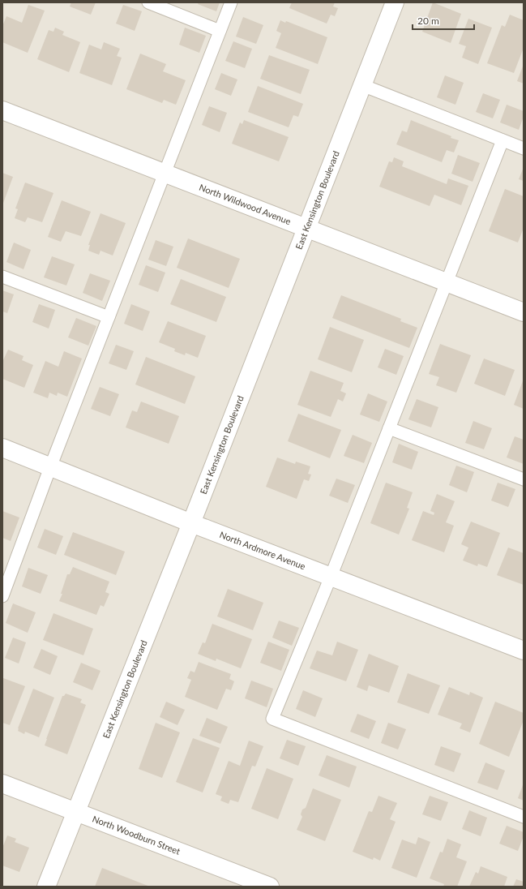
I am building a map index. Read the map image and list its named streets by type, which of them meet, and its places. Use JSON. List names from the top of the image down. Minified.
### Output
{"streets":{"street":["East Kensington Boulevard","North Wildwood Avenue","North Ardmore Avenue","North Woodburn Street"]},"crossings":[["East Kensington Boulevard","North Wildwood Avenue"],["East Kensington Boulevard","North Ardmore Avenue"],["East Kensington Boulevard","North Woodburn Street"]],"scale_bar":"20 m"}
